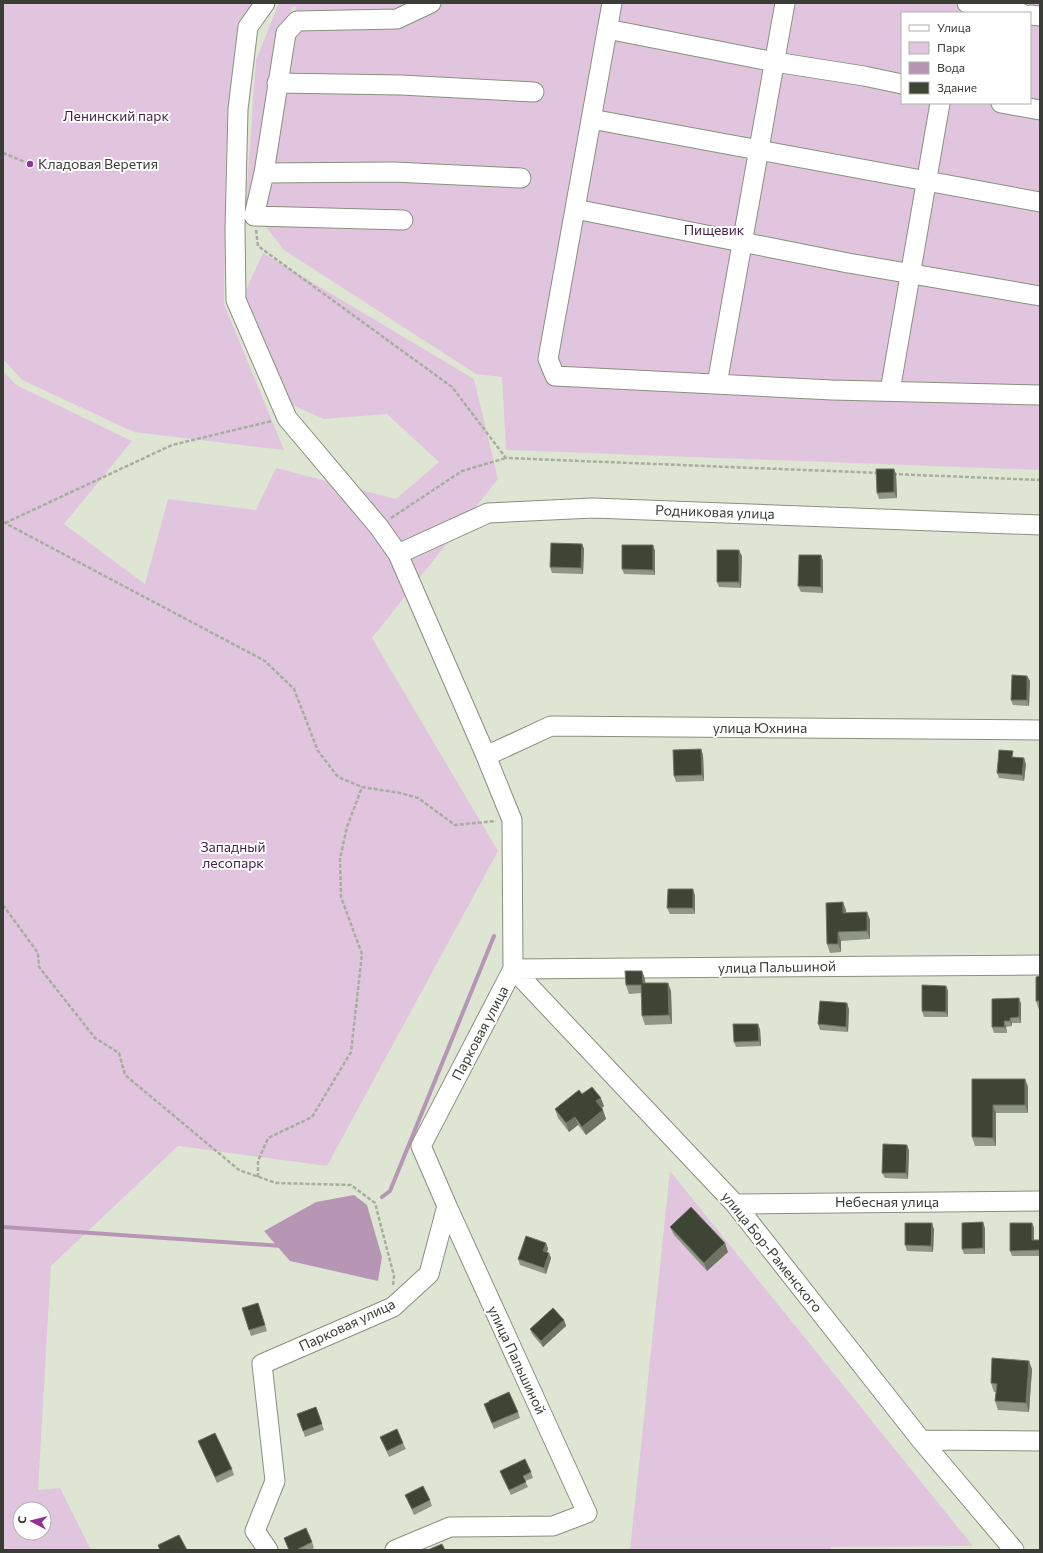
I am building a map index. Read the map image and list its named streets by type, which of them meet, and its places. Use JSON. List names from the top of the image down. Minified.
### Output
{"streets":{"street":["Родниковая улица","улица Юхнина","улица Пальшиной","Парковая улица","Небесная улица","улица Бор-Раменского"]},"crossings":[["улица Пальшиной","Парковая улица"],["улица Пальшиной","улица Бор-Раменского"],["Парковая улица","улица Бор-Раменского"],["Небесная улица","улица Бор-Раменского"]],"parks":["Ленинский парк","Пищевик","Западный лесопарк"],"places":["Кладовая Веретия"],"legend":["Улица","Парк","Вода","Здание"],"north":"left"}
